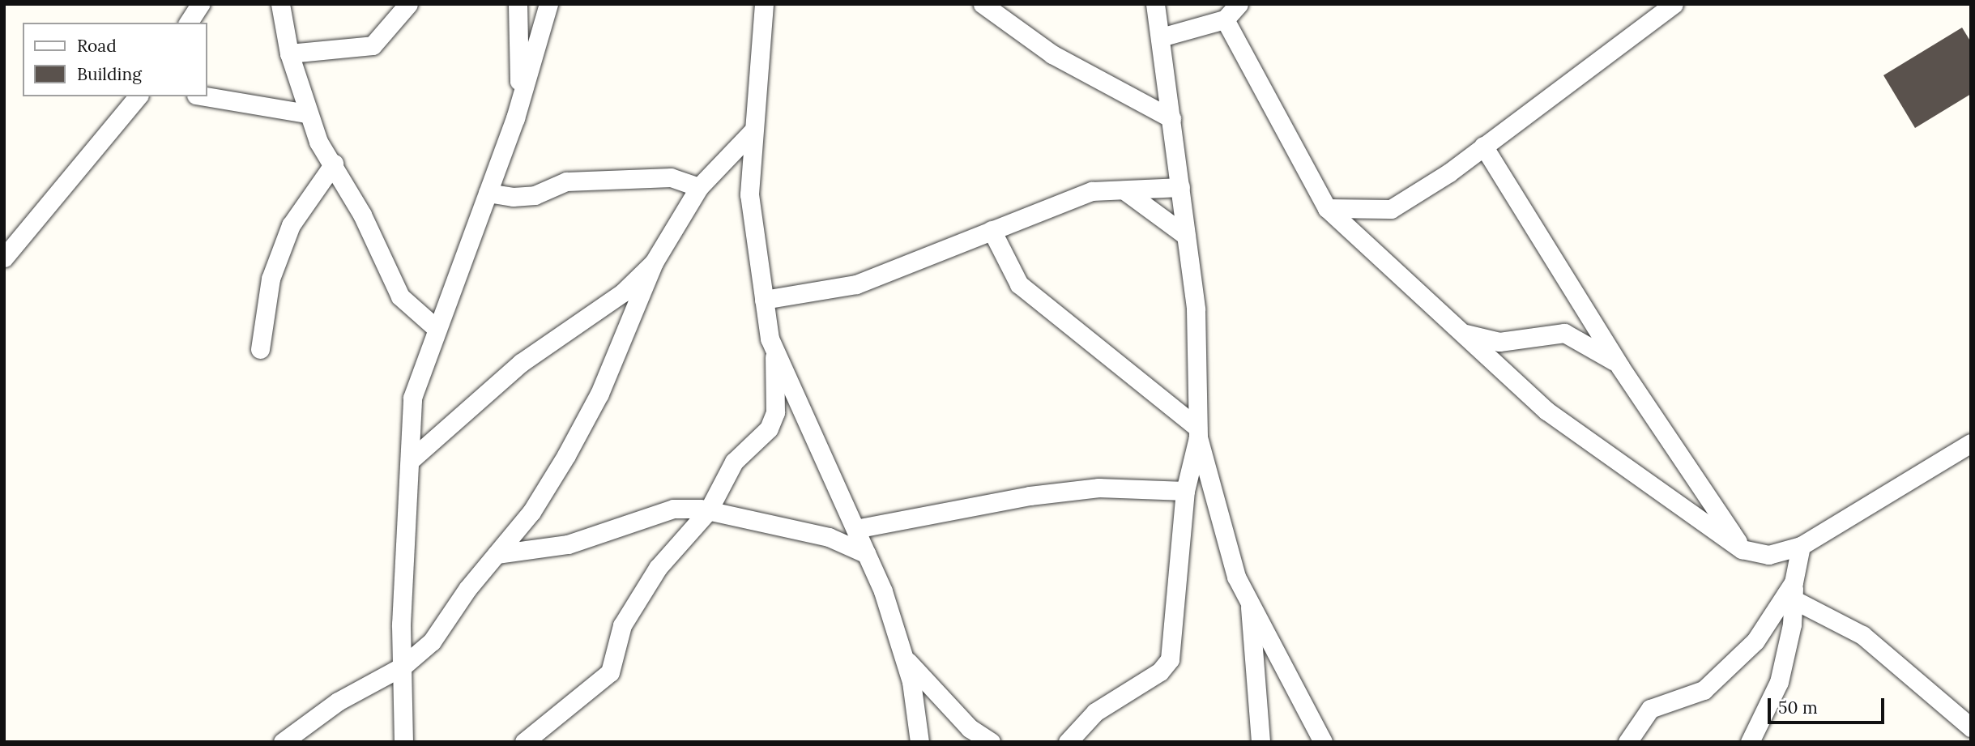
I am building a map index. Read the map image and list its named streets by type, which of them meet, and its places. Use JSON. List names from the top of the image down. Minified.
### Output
{"legend":["Road","Building"],"scale_bar":"50 m"}
